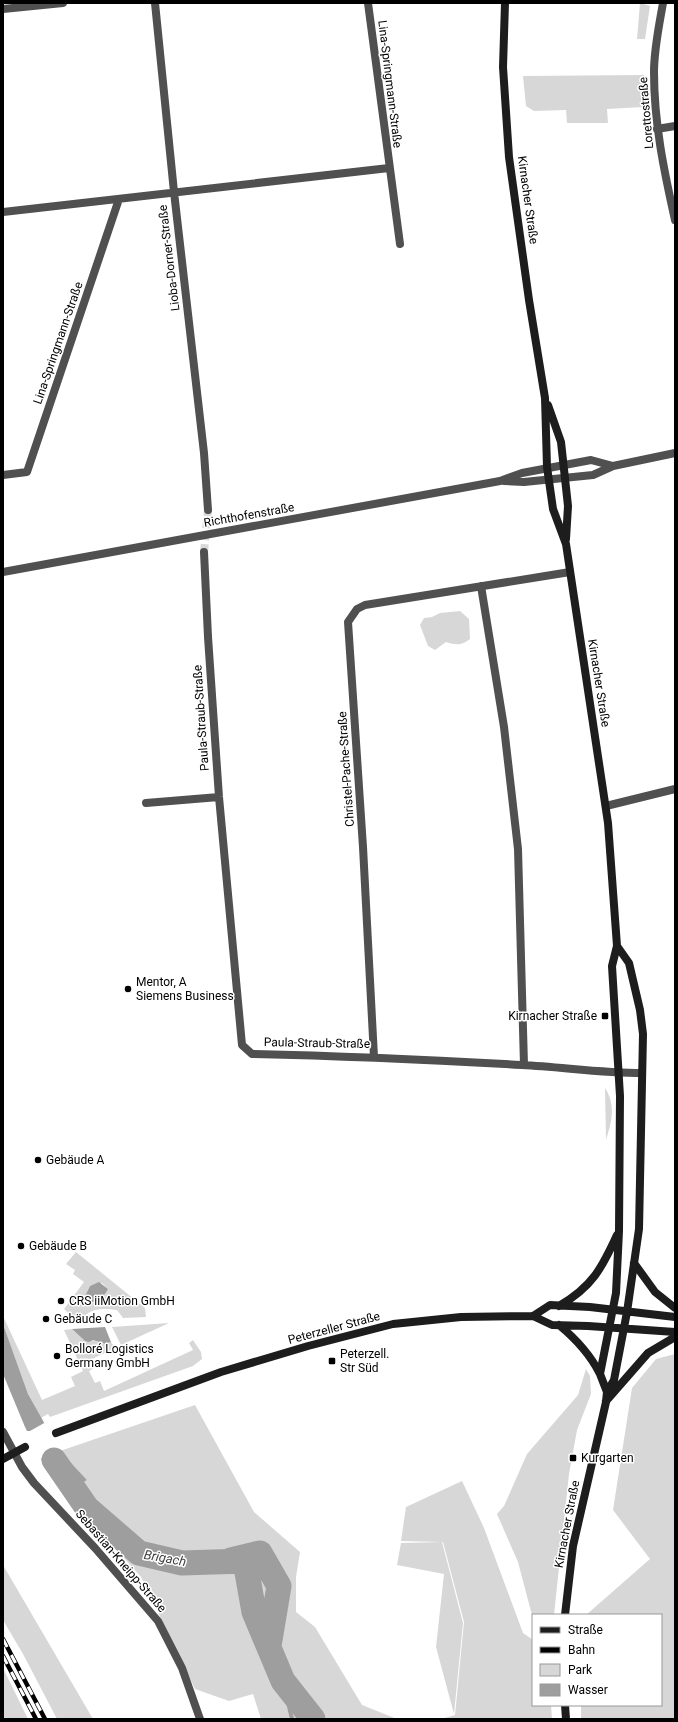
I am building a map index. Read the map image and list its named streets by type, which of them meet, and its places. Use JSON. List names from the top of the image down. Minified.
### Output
{"streets":{"main road":["Kirnacher Straße","Peterzeller Straße"],"street":["Lina-Springmann-Straße","Lorettostraße","Lioba-Dorner-Straße","Richthofenstraße","Paula-Straub-Straße","Christel-Pache-Straße","Sebastian-Kneipp-Straße"]},"crossings":[["Kirnacher Straße","Richthofenstraße"],["Kirnacher Straße","Paula-Straub-Straße"],["Kirnacher Straße","Christel-Pache-Straße"],["Paula-Straub-Straße","Christel-Pache-Straße"]],"water":["Brigach"],"places":{"other":["Mentor, A Siemens Business","Gebäude A","Gebäude B","CRS iiMotion GmbH","Gebäude C","Bolloré Logistics Germany GmbH"],"transit":["Kirnacher Straße","Peterzell. Str Süd","Kurgarten"]},"legend":["Straße","Bahn","Park","Wasser"]}
